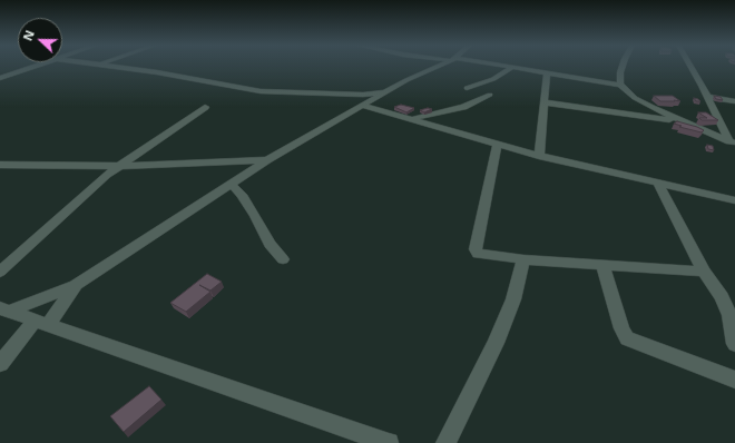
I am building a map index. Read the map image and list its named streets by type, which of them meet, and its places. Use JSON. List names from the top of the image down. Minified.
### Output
{"north":"left"}
